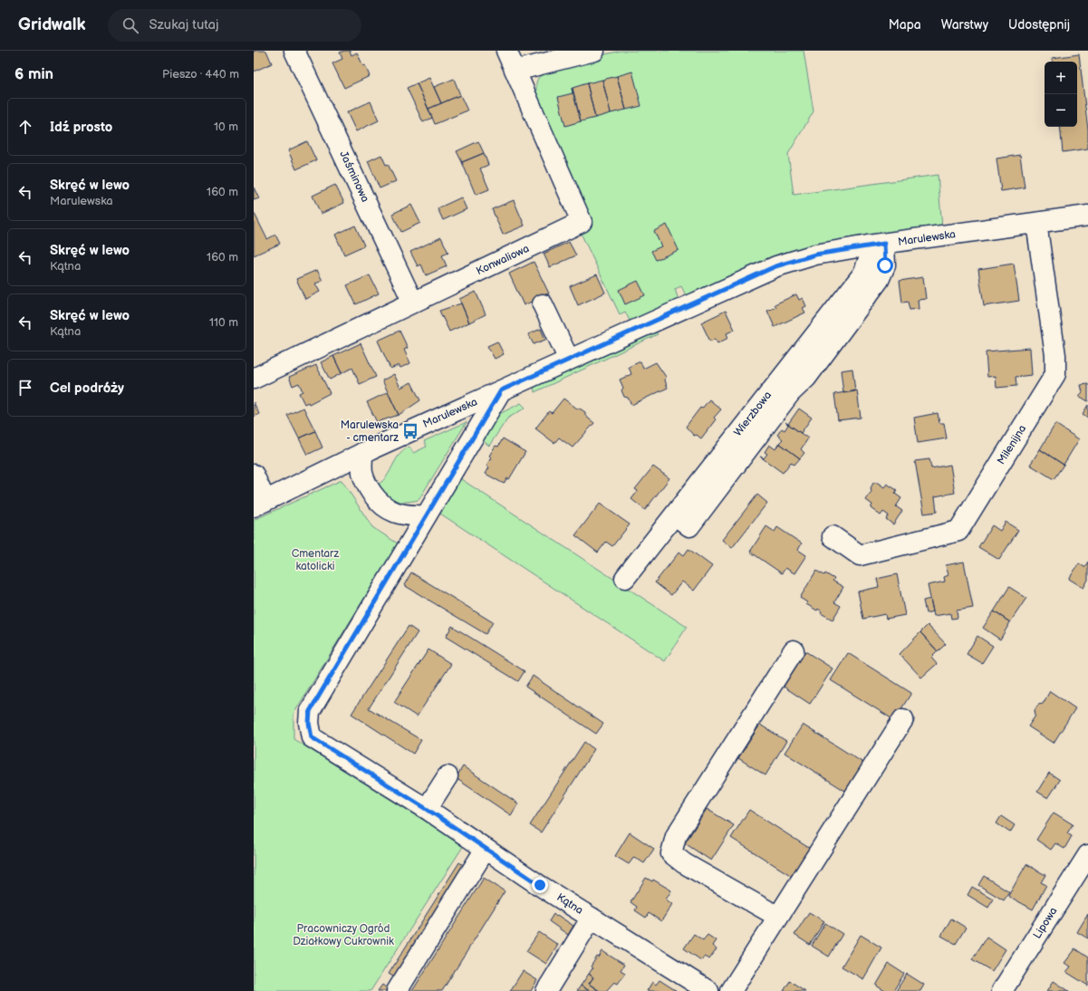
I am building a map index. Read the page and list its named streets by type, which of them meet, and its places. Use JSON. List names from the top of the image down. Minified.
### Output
{"streets":{"street":["Jaśminowa","Marulewska","Konwaliowa","Wierzbowa","Milenijna","Kątna","Lipowa"]},"crossings":[["Jaśminowa","Konwaliowa"],["Marulewska","Wierzbowa"],["Marulewska","Milenijna"],["Marulewska","Kątna"]],"parks":["Cmentarz katolicki","Pracowniczy Ogród Działkowy Cukrownik"],"places":{"bus stop":["Marulewska - cmentarz"]},"page":{"header":"Gridwalk","search":"Szukaj tutaj","nav":["Mapa","Warstwy","Udostępnij"],"heading":["6 min","Pieszo · 440 m"],"map_buttons":["+","−"],"list":[["Idź prosto","10 m"],["Skręć w lewo","Marulewska","160 m"],["Skręć w lewo","Kątna","160 m"],["Skręć w lewo","Kątna","110 m"],"Cel podróży"]}}
